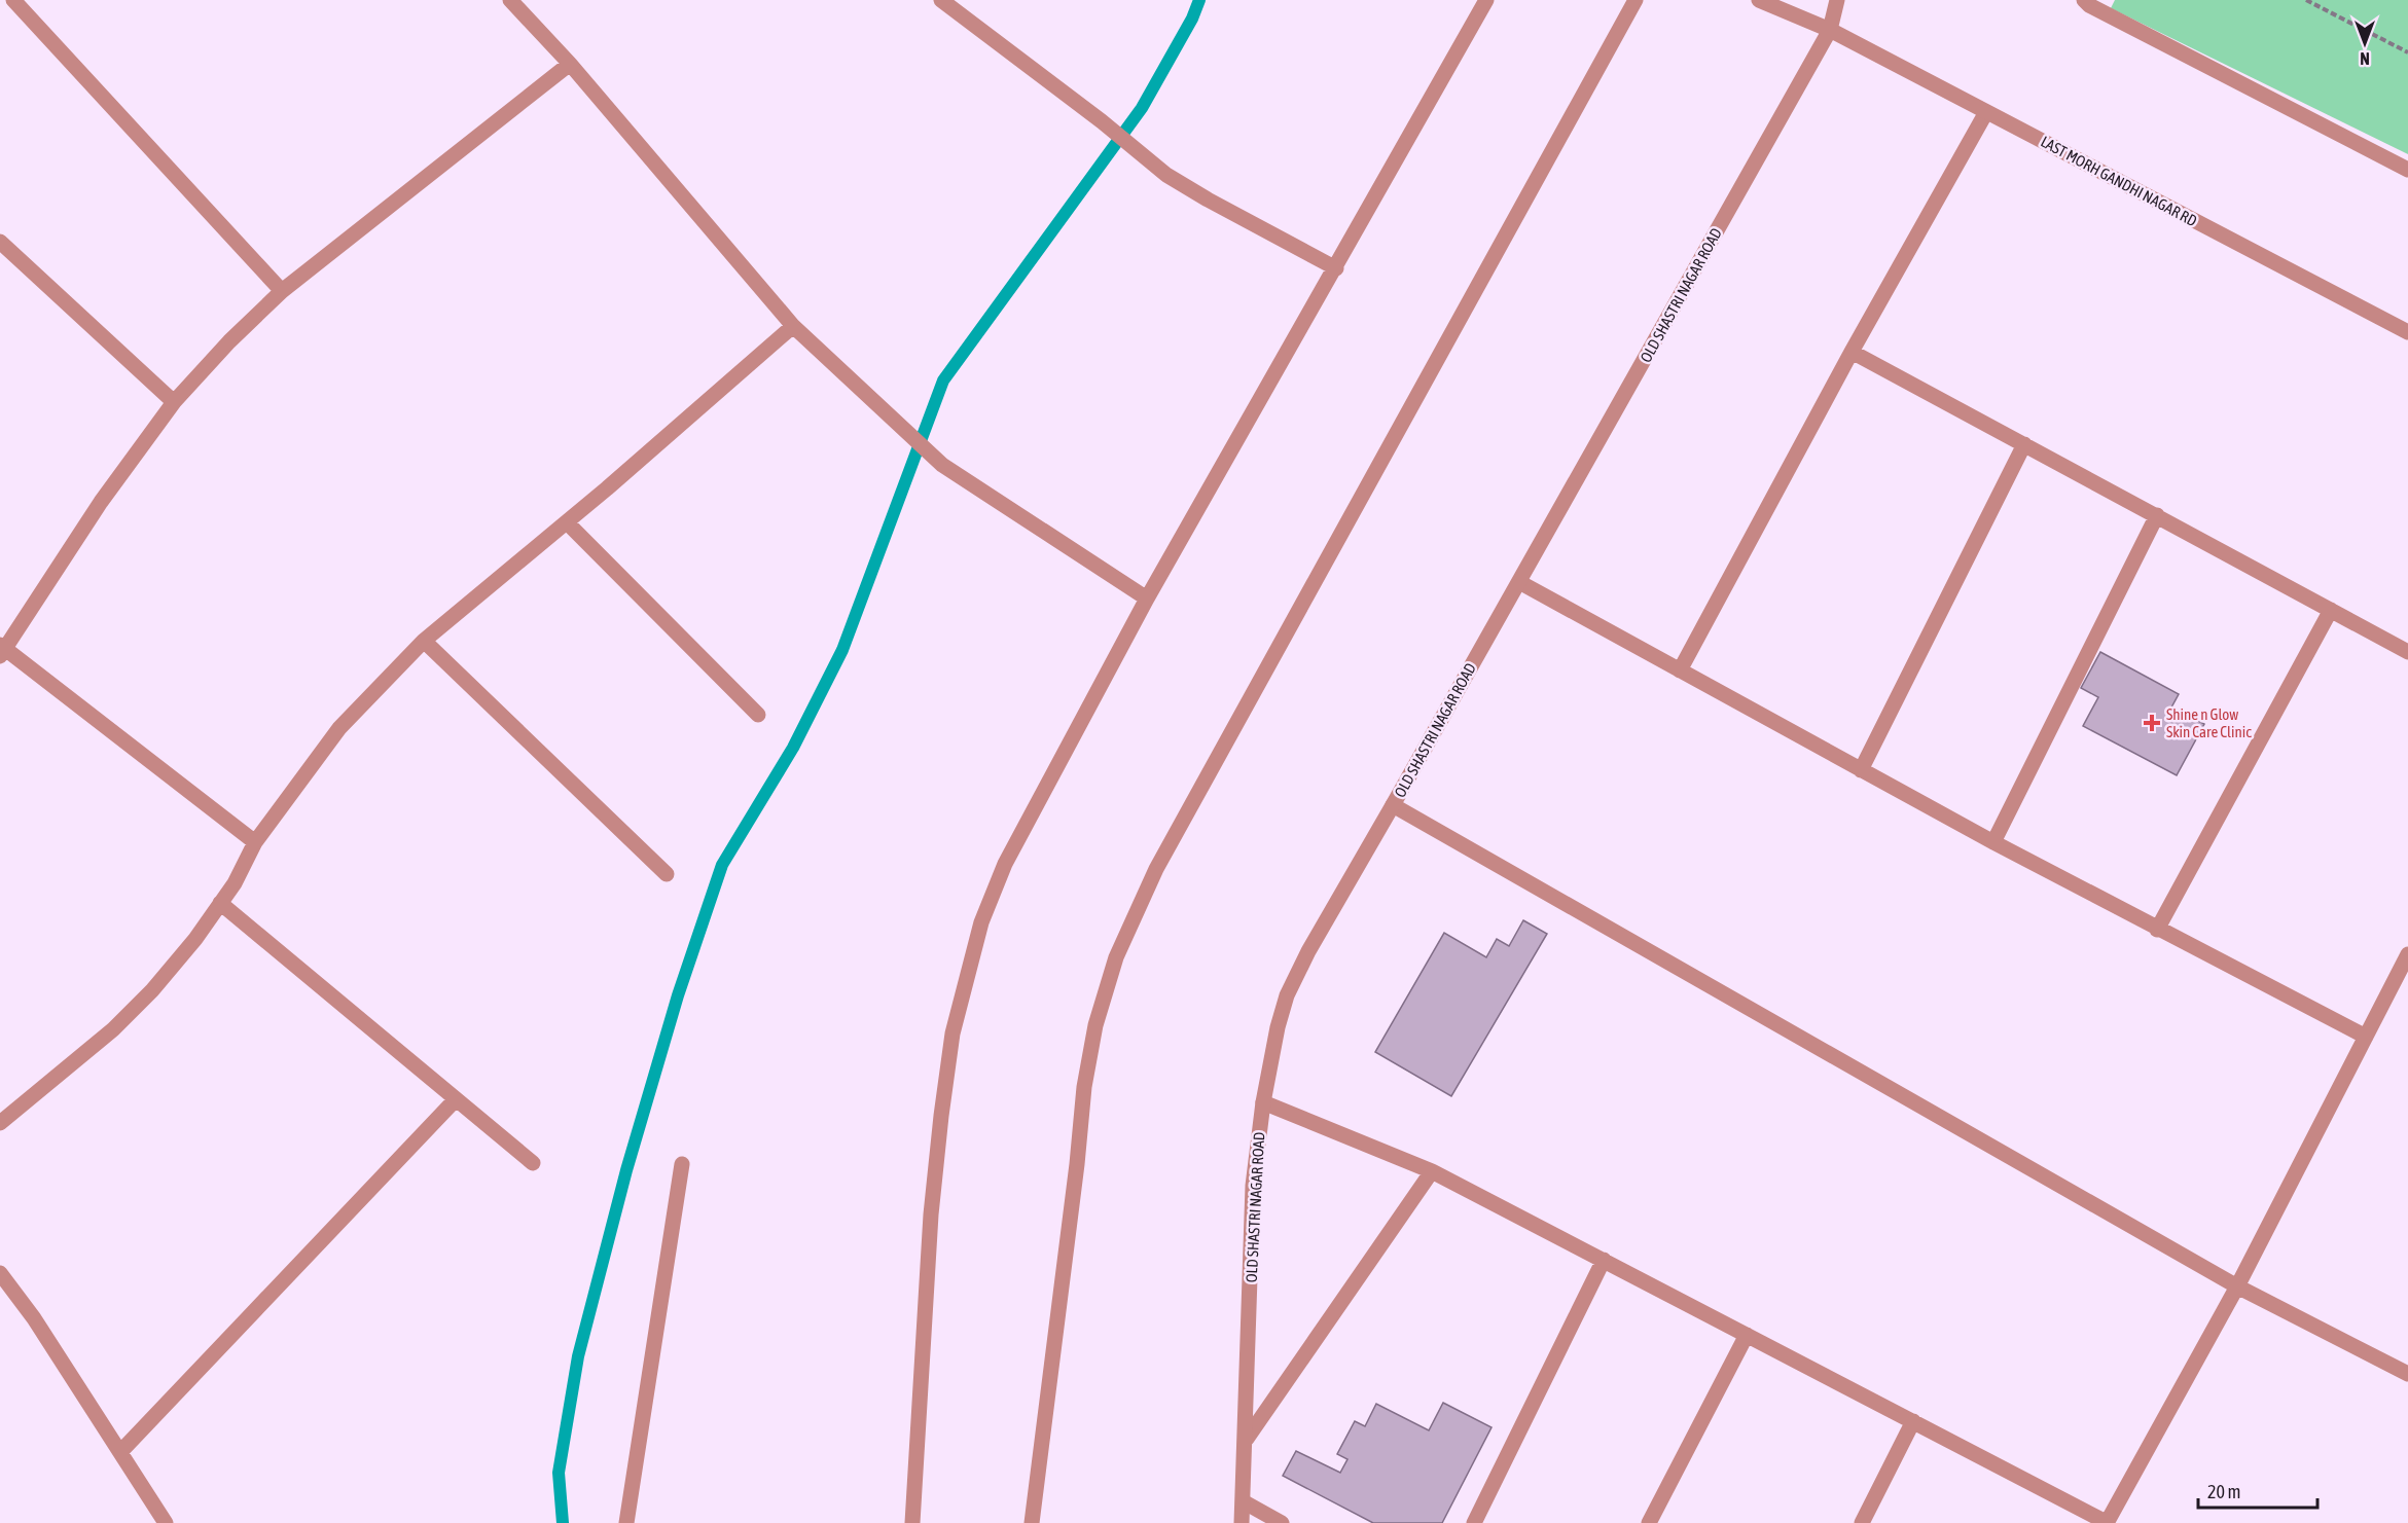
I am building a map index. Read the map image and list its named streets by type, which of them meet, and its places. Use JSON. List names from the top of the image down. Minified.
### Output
{"streets":{"street":["LAST MORH GANDHI NAGAR RD","OLD SHASTRI NAGAR ROAD"]},"crossings":[["LAST MORH GANDHI NAGAR RD","OLD SHASTRI NAGAR ROAD"]],"places":{"health":["Shine n Glow Skin Care Clinic"]},"scale_bar":"20 m","north":"bottom"}
